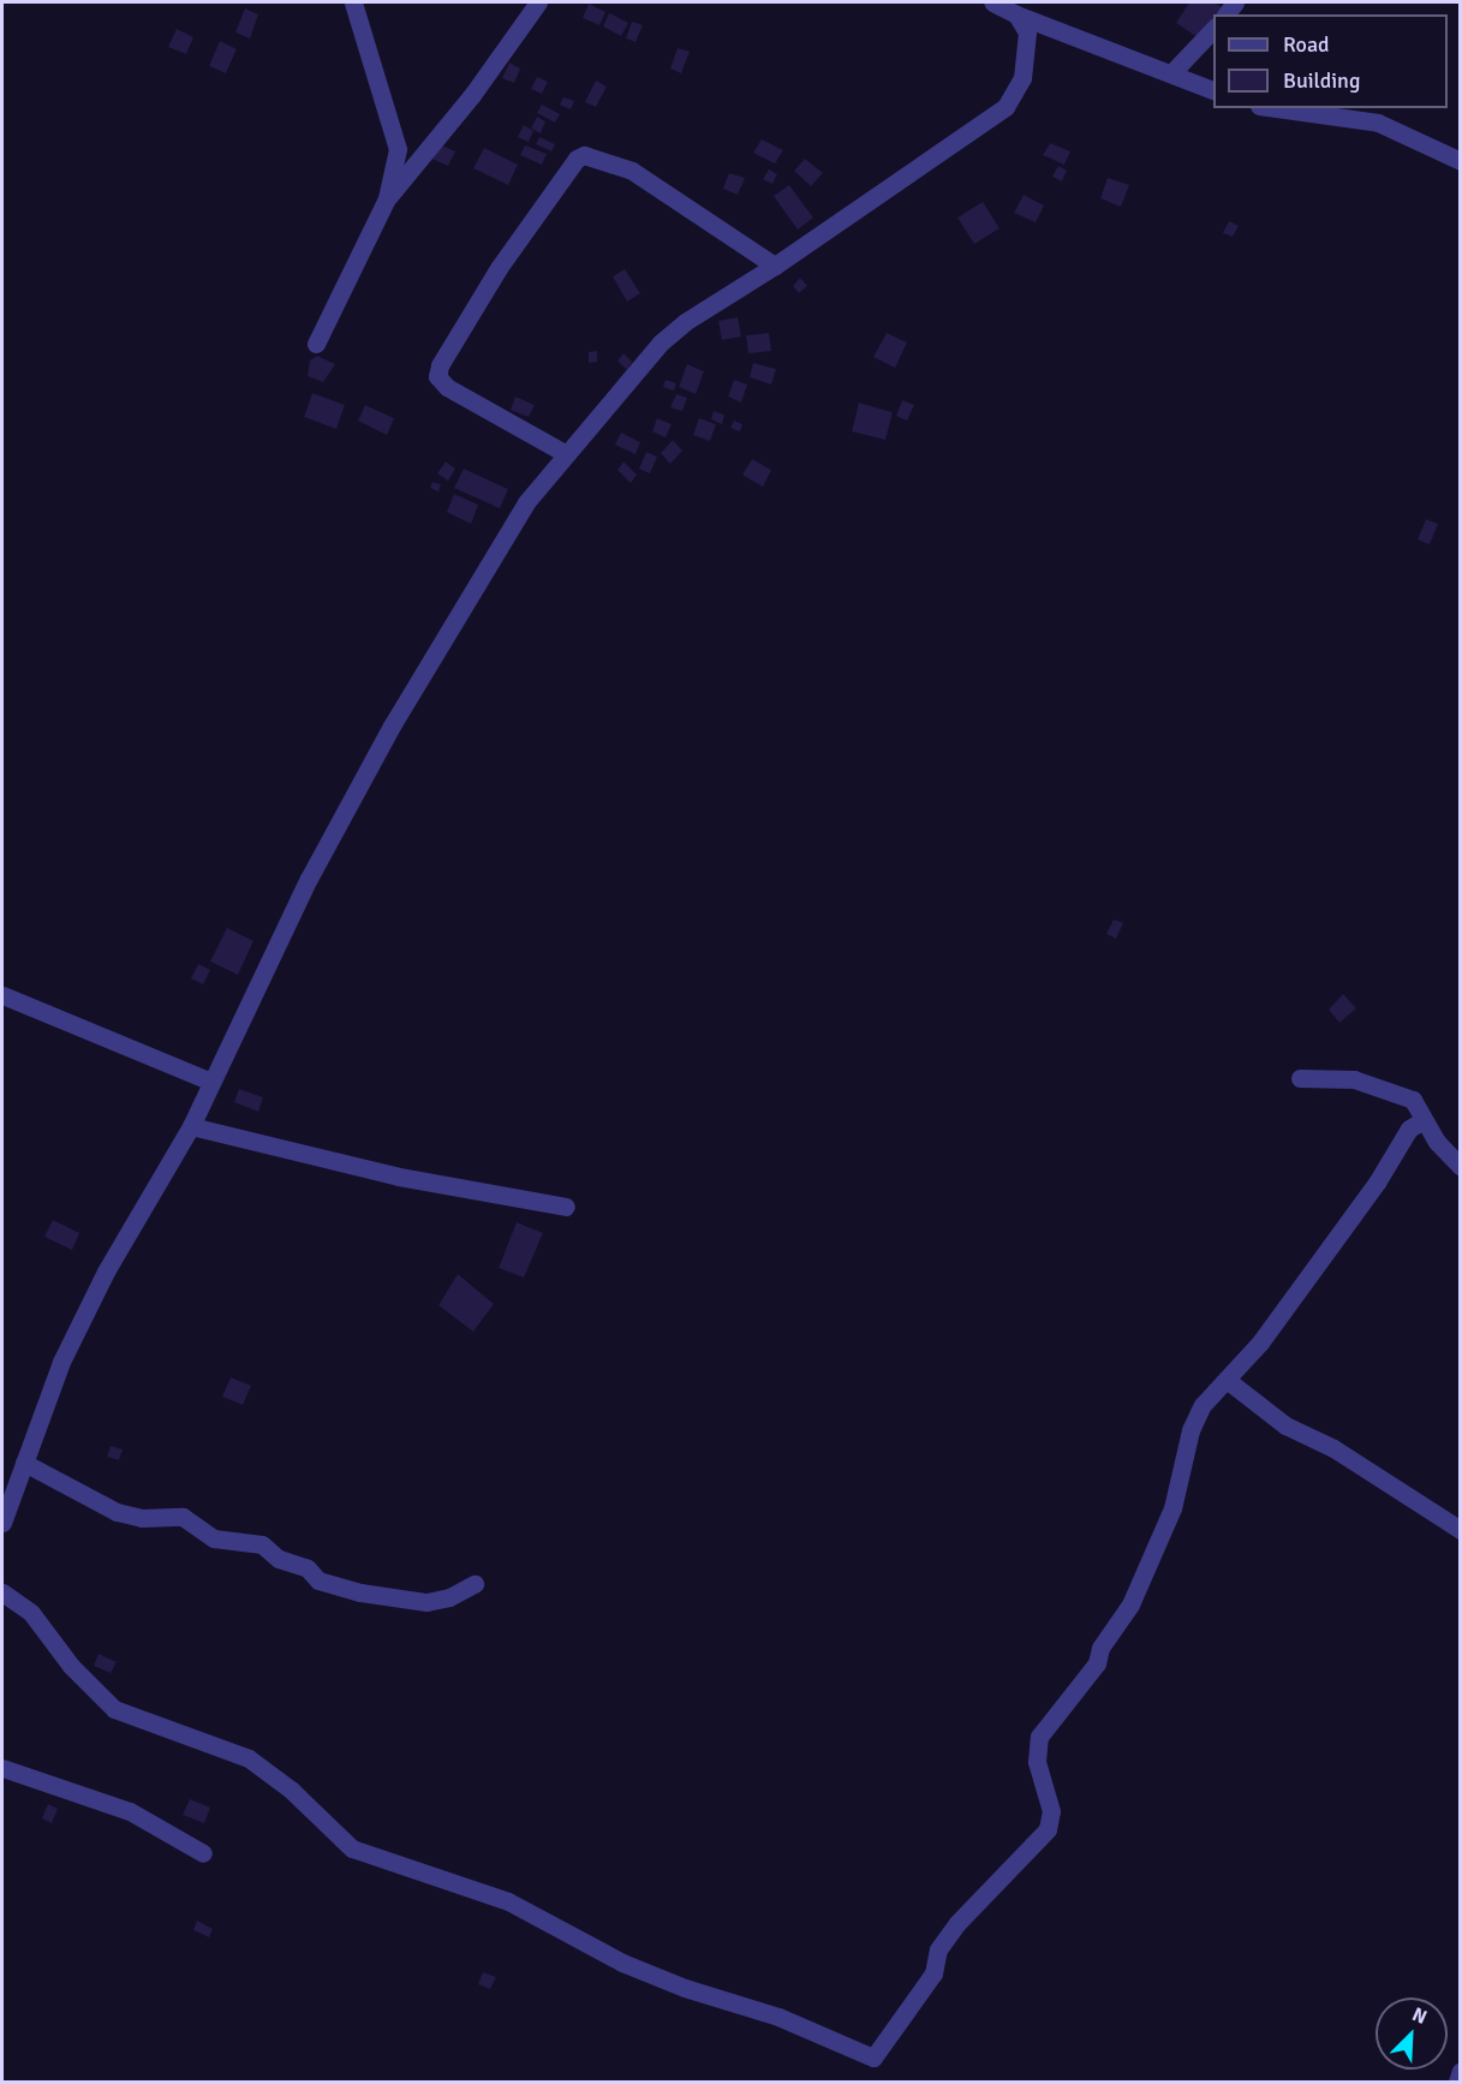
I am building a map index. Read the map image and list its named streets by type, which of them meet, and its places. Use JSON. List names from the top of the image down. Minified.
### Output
{"legend":["Road","Building"],"north":"top right"}
